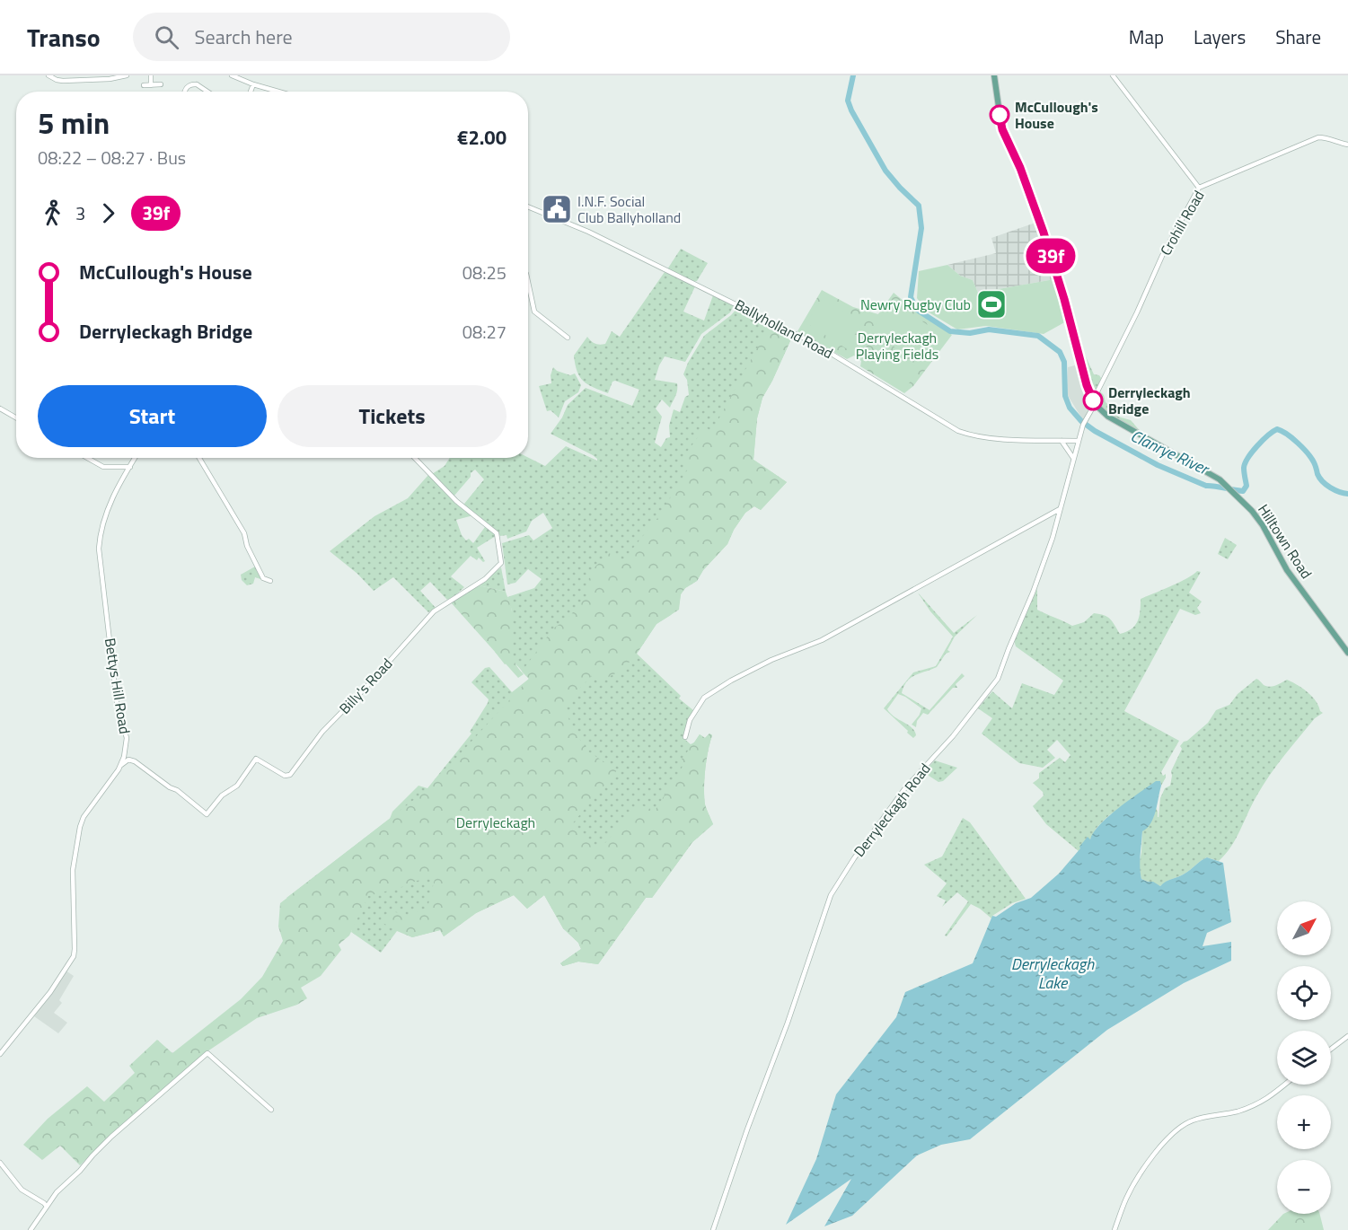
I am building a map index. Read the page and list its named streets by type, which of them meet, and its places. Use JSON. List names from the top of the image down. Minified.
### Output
{"streets":{"main road":["Hilltown Road"],"street":["Crohill Road","Ballyholland Road","Bettys Hill Road","Billy's Road","Derryleckagh Road"]},"crossings":[["Crohill Road","Hilltown Road"],["Crohill Road","Derryleckagh Road"],["Ballyholland Road","Derryleckagh Road"],["Hilltown Road","Derryleckagh Road"],["Bettys Hill Road","Billy's Road"]],"water":["Clanrye River","Derryleckagh Lake"],"parks":["Derryleckagh Playing Fields","Derryleckagh"],"places":{"other":["McCullough's House","Derryleckagh Bridge"],"public building":["I.N.F. Social Club Ballyholland"],"sports":["Newry Rugby Club"]},"lines":["bus line 39f"],"north":"top right","page":{"header":"Transo","search":"Search here","nav":["Map","Layers","Share"],"on_map":"39f","heading":["5 min","08:22 – 08:27 · Bus","€2.00"],"legs":["3","39f"],"list":[{"name":"McCullough's House","value":"08:25"},{"name":"Derryleckagh Bridge","value":"08:27"}],"buttons":["Start","Tickets"],"map_buttons":["+","−"]}}
